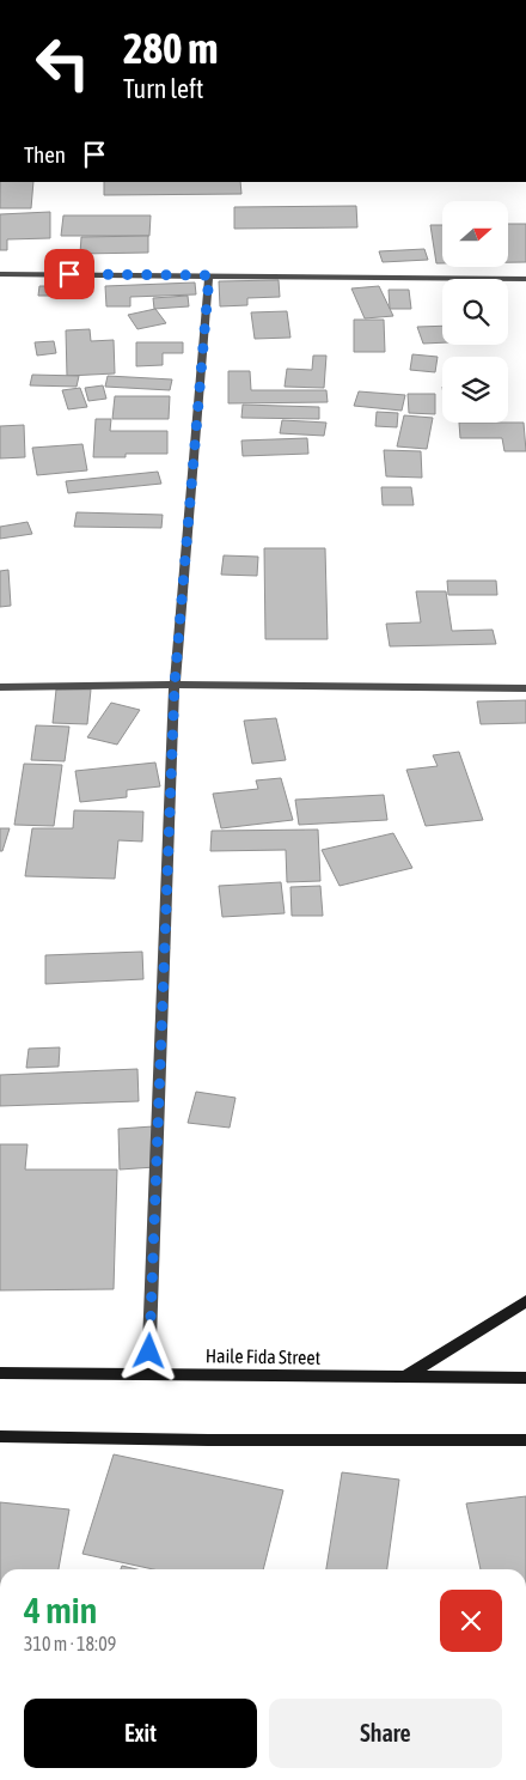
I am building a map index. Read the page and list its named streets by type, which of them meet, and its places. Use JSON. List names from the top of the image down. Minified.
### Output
{"streets":{"street":["Haile Fida Street"]},"north":"right","page":{"turn":["280 m","Turn left"],"then":"Then","heading":["4 min","310 m · 18:09"],"buttons":["Exit","Share"]}}
